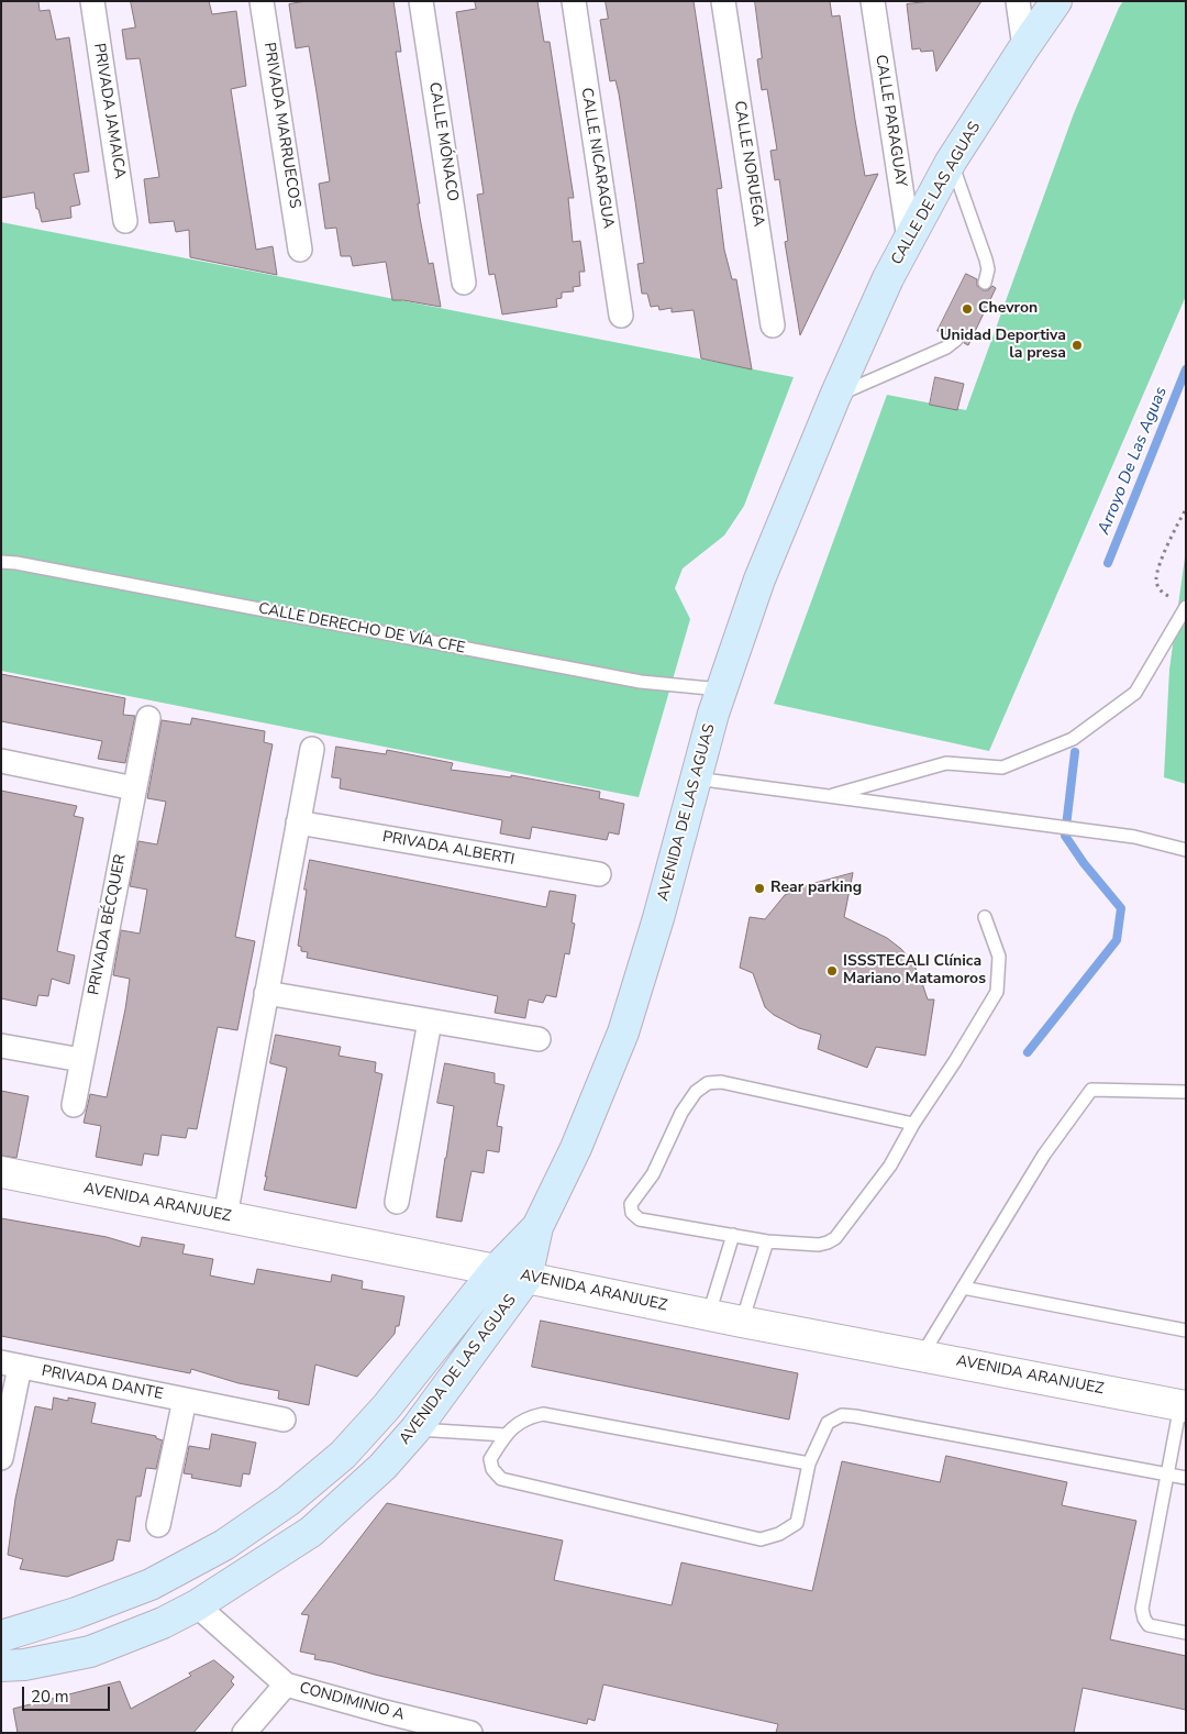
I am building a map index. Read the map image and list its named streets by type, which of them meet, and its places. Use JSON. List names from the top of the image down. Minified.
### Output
{"streets":{"main road":["CALLE DE LAS AGUAS","AVENIDA DE LAS AGUAS"],"street":["PRIVADA JAMAICA","CALLE PARAGUAY","PRIVADA MARRUECOS","CALLE MÓNACO","CALLE NICARAGUA","CALLE NORUEGA","PRIVADA ALBERTI","PRIVADA BÉCQUER","AVENIDA ARANJUEZ","PRIVADA DANTE","CONDIMINIO A"],"lane":["CALLE DERECHO DE VÍA CFE"]},"crossings":[["CALLE PARAGUAY","CALLE DE LAS AGUAS"],["CALLE DE LAS AGUAS","AVENIDA DE LAS AGUAS"],["CALLE DERECHO DE VÍA CFE","AVENIDA DE LAS AGUAS"],["AVENIDA DE LAS AGUAS","AVENIDA ARANJUEZ"],["AVENIDA DE LAS AGUAS","CONDIMINIO A"]],"water":["Arroyo De Las Aguas"],"places":["Chevron","Unidad Deportiva la presa","Rear parking","ISSSTECALI Clínica Mariano Matamoros"],"scale_bar":"20 m"}
